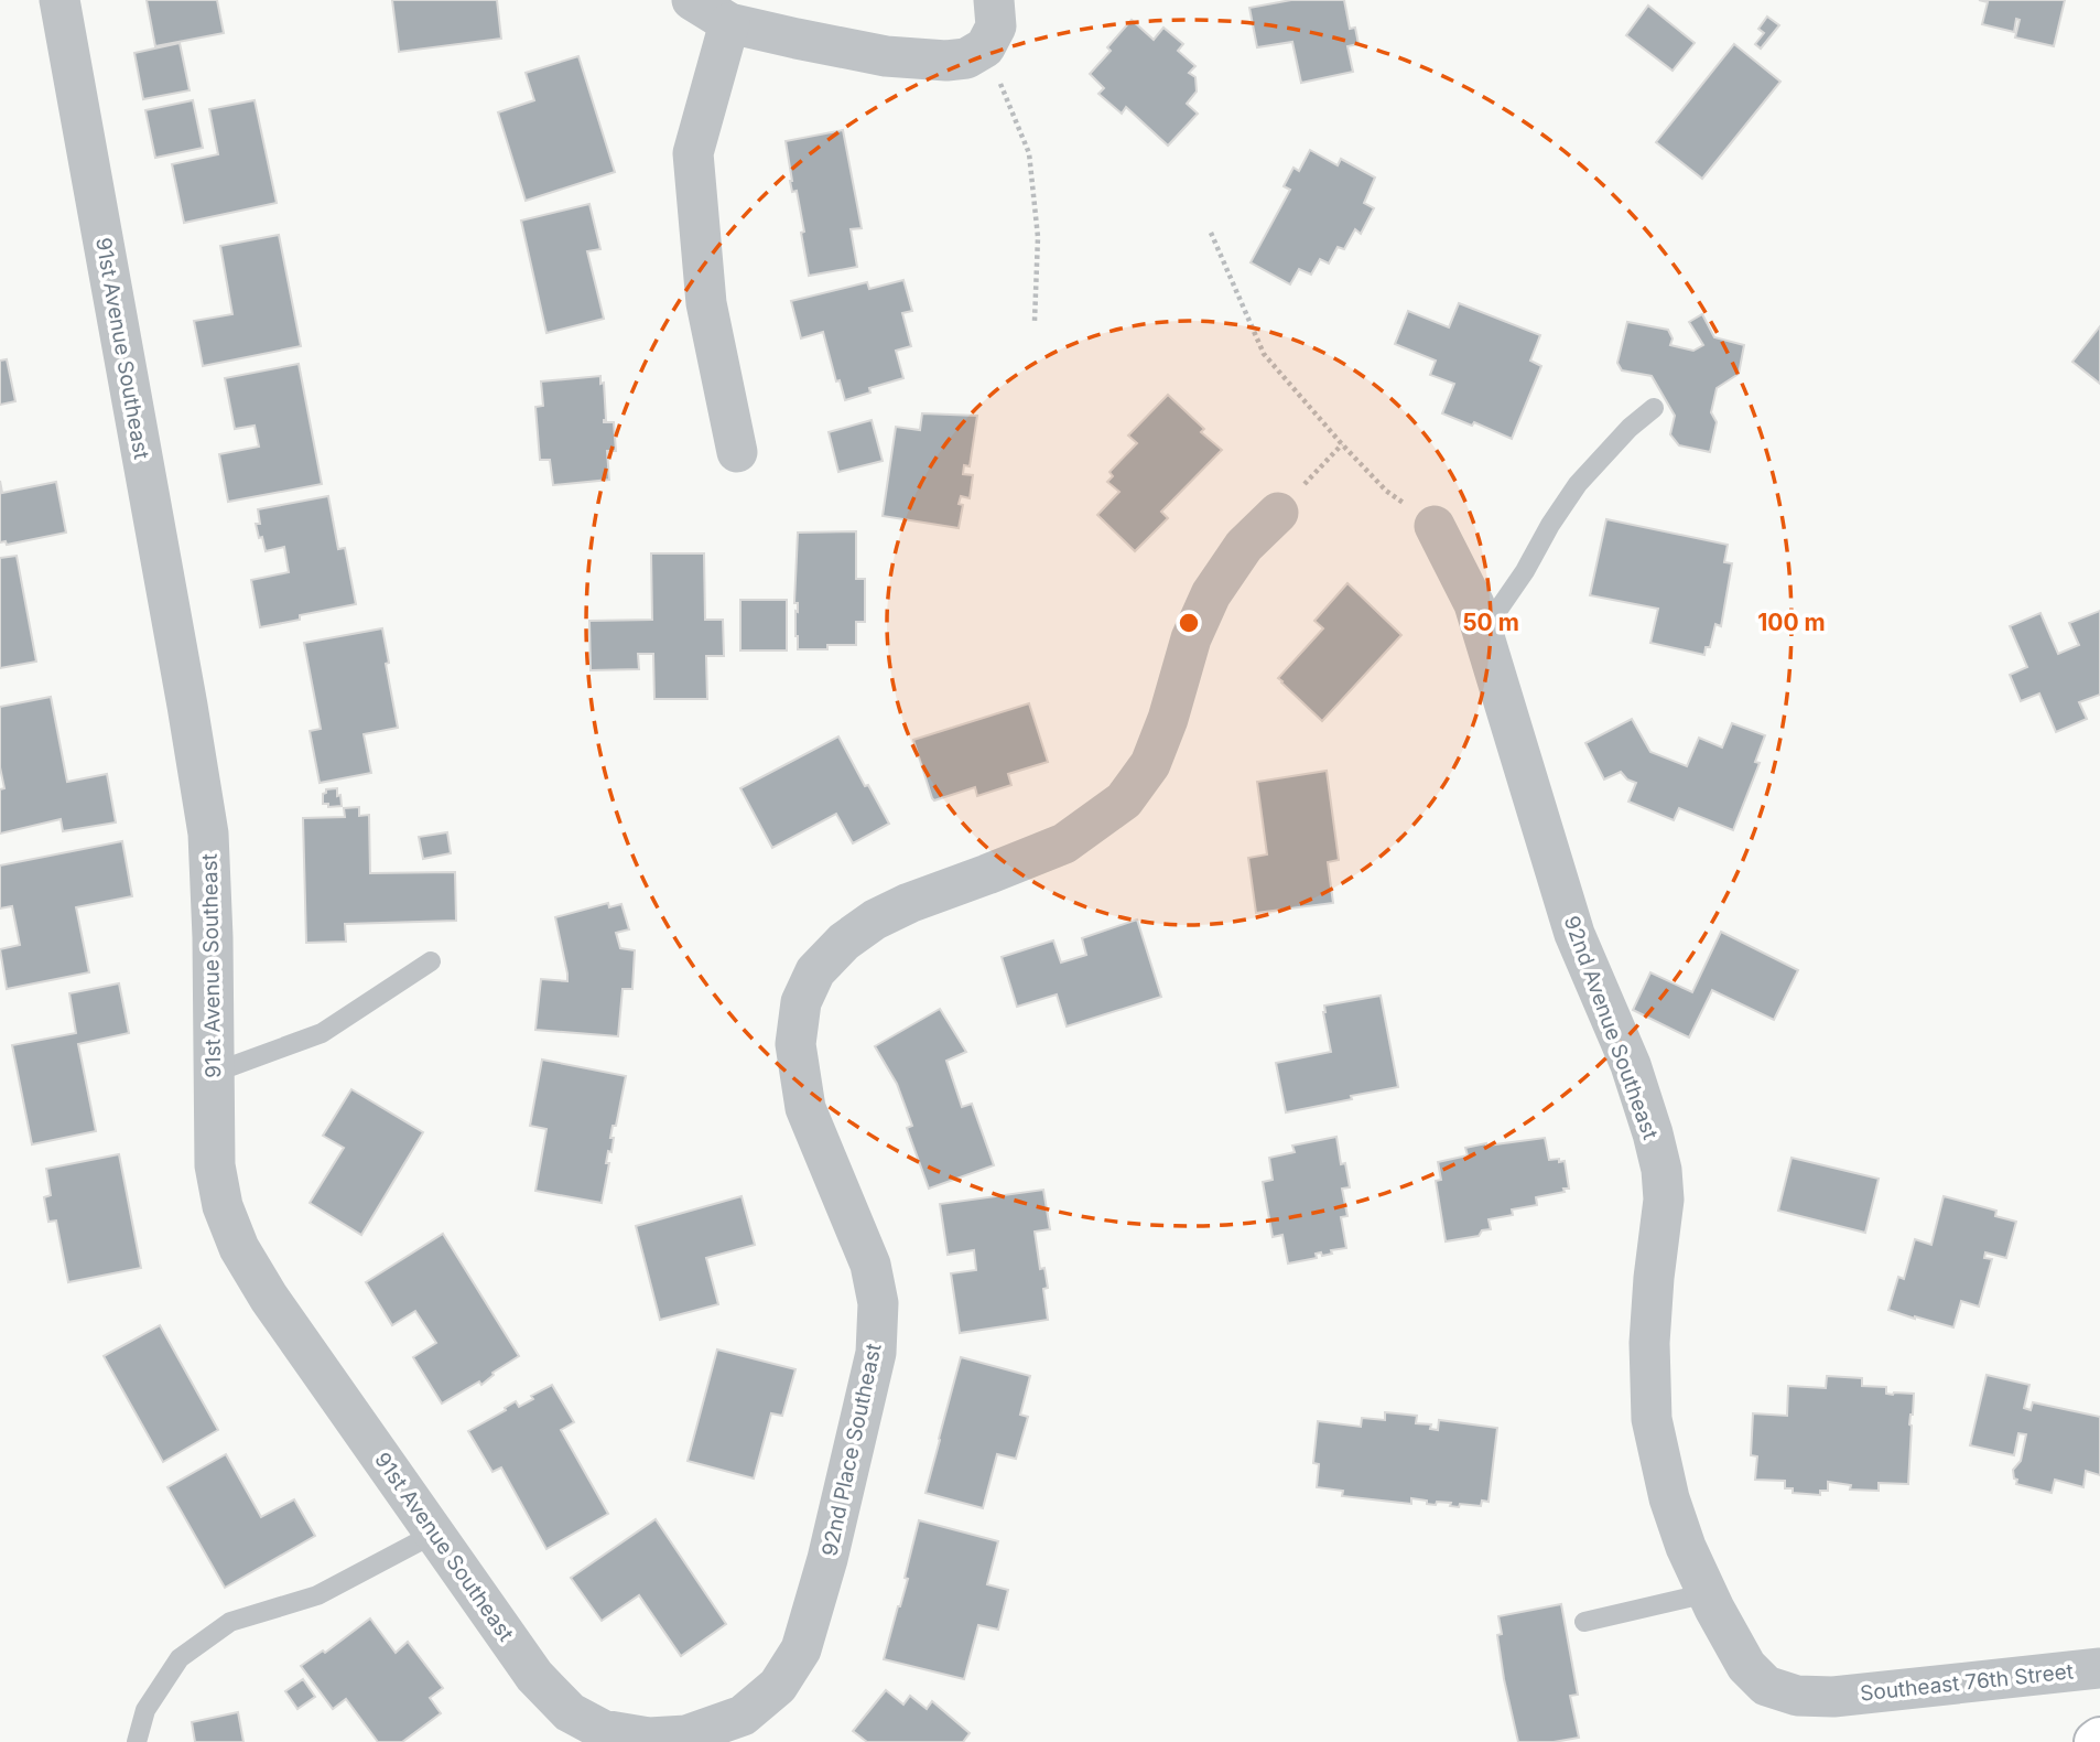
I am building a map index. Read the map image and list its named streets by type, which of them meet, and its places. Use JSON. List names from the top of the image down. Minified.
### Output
{"streets":{"street":["91st Avenue Southeast","92nd Avenue Southeast","92nd Place Southeast","Southeast 76th Street"]},"crossings":[["91st Avenue Southeast","92nd Place Southeast"],["92nd Avenue Southeast","Southeast 76th Street"]],"rings":["50 m","100 m"]}
